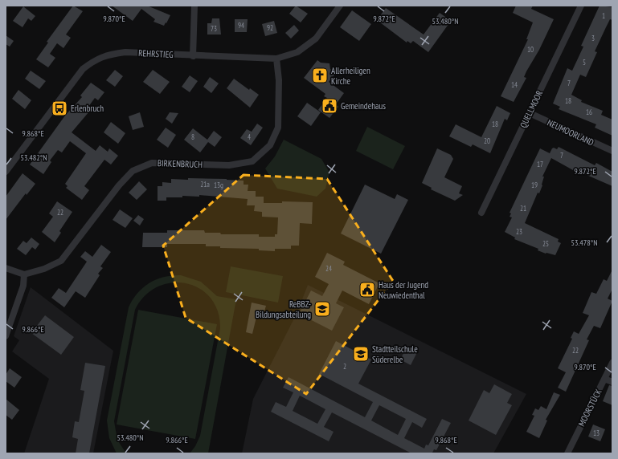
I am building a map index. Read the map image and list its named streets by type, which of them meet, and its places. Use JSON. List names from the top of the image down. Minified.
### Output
{"streets":{"street":["REHRSTIEG","QUELLMOOR","NEUMOORLAND","BIRKENBRUCH","MOORSTÜCK"]},"crossings":[["REHRSTIEG","BIRKENBRUCH"],["QUELLMOOR","NEUMOORLAND"]],"places":{"church":["Allerheiligen Kirche"],"public building":["Gemeindehaus","Haus der Jugend Neuwiedenthal"],"bus stop":["Erlenbruch"],"school or university":["ReBBZ- Bildungsabteilung","Stadtteilschule Süderelbe"]},"house_numbers":["1","94","92","73","3","10","5","7","14","18","16","18","8","4","20","7","17","21a","13g","19","21","22","23","25","24","22","2","13"],"coordinates":["9.870°E","9.872°E","53.480°N","9.868°E","53.482°N","53.478°N","9.866°E"]}
